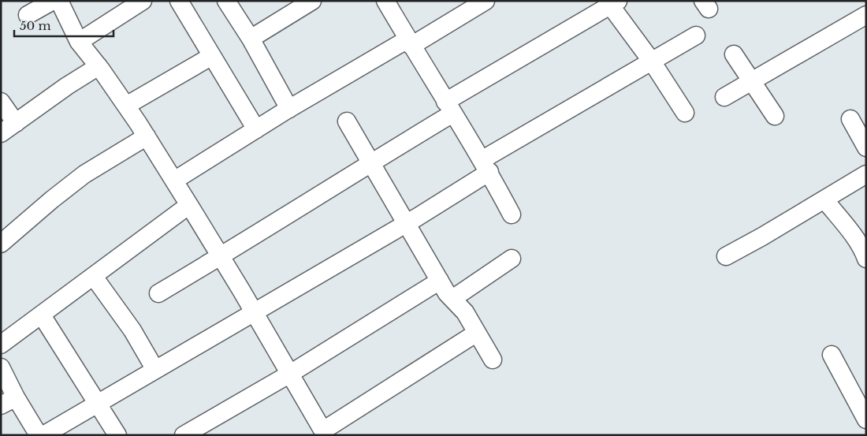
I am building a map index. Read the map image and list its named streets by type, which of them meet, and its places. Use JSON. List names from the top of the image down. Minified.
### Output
{"scale_bar":"50 m"}
